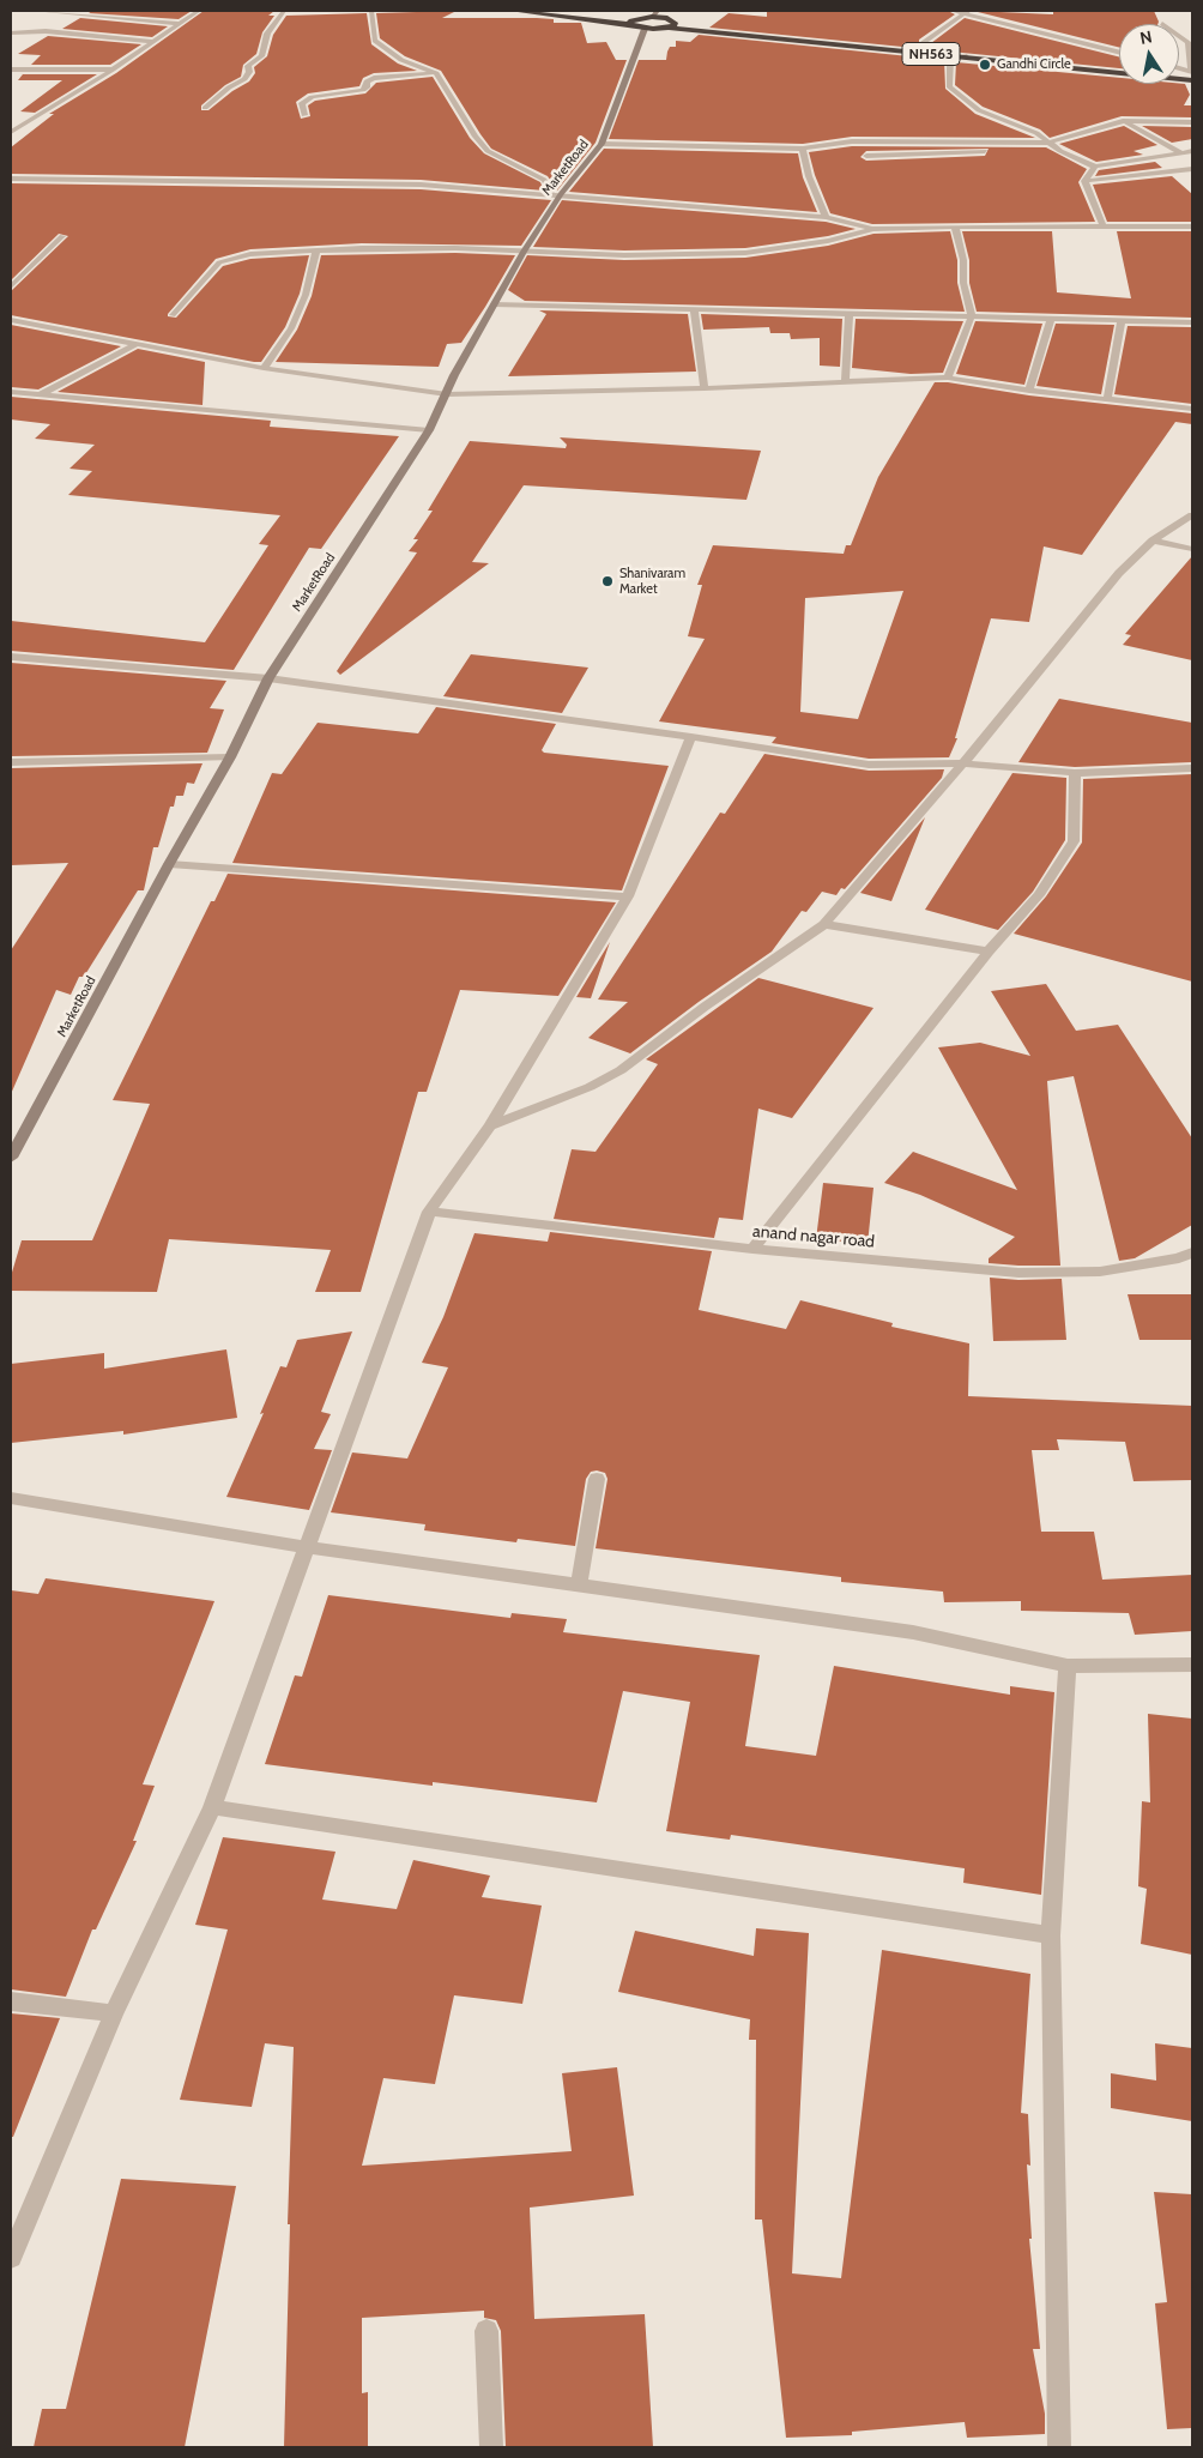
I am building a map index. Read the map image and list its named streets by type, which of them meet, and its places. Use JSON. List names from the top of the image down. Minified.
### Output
{"streets":{"highway":["NH563"],"street":["MarketRoad","anand nagar road"]},"crossings":[["NH563","MarketRoad"]],"places":["Gandhi Circle","Shanivaram Market"],"north":"top"}
